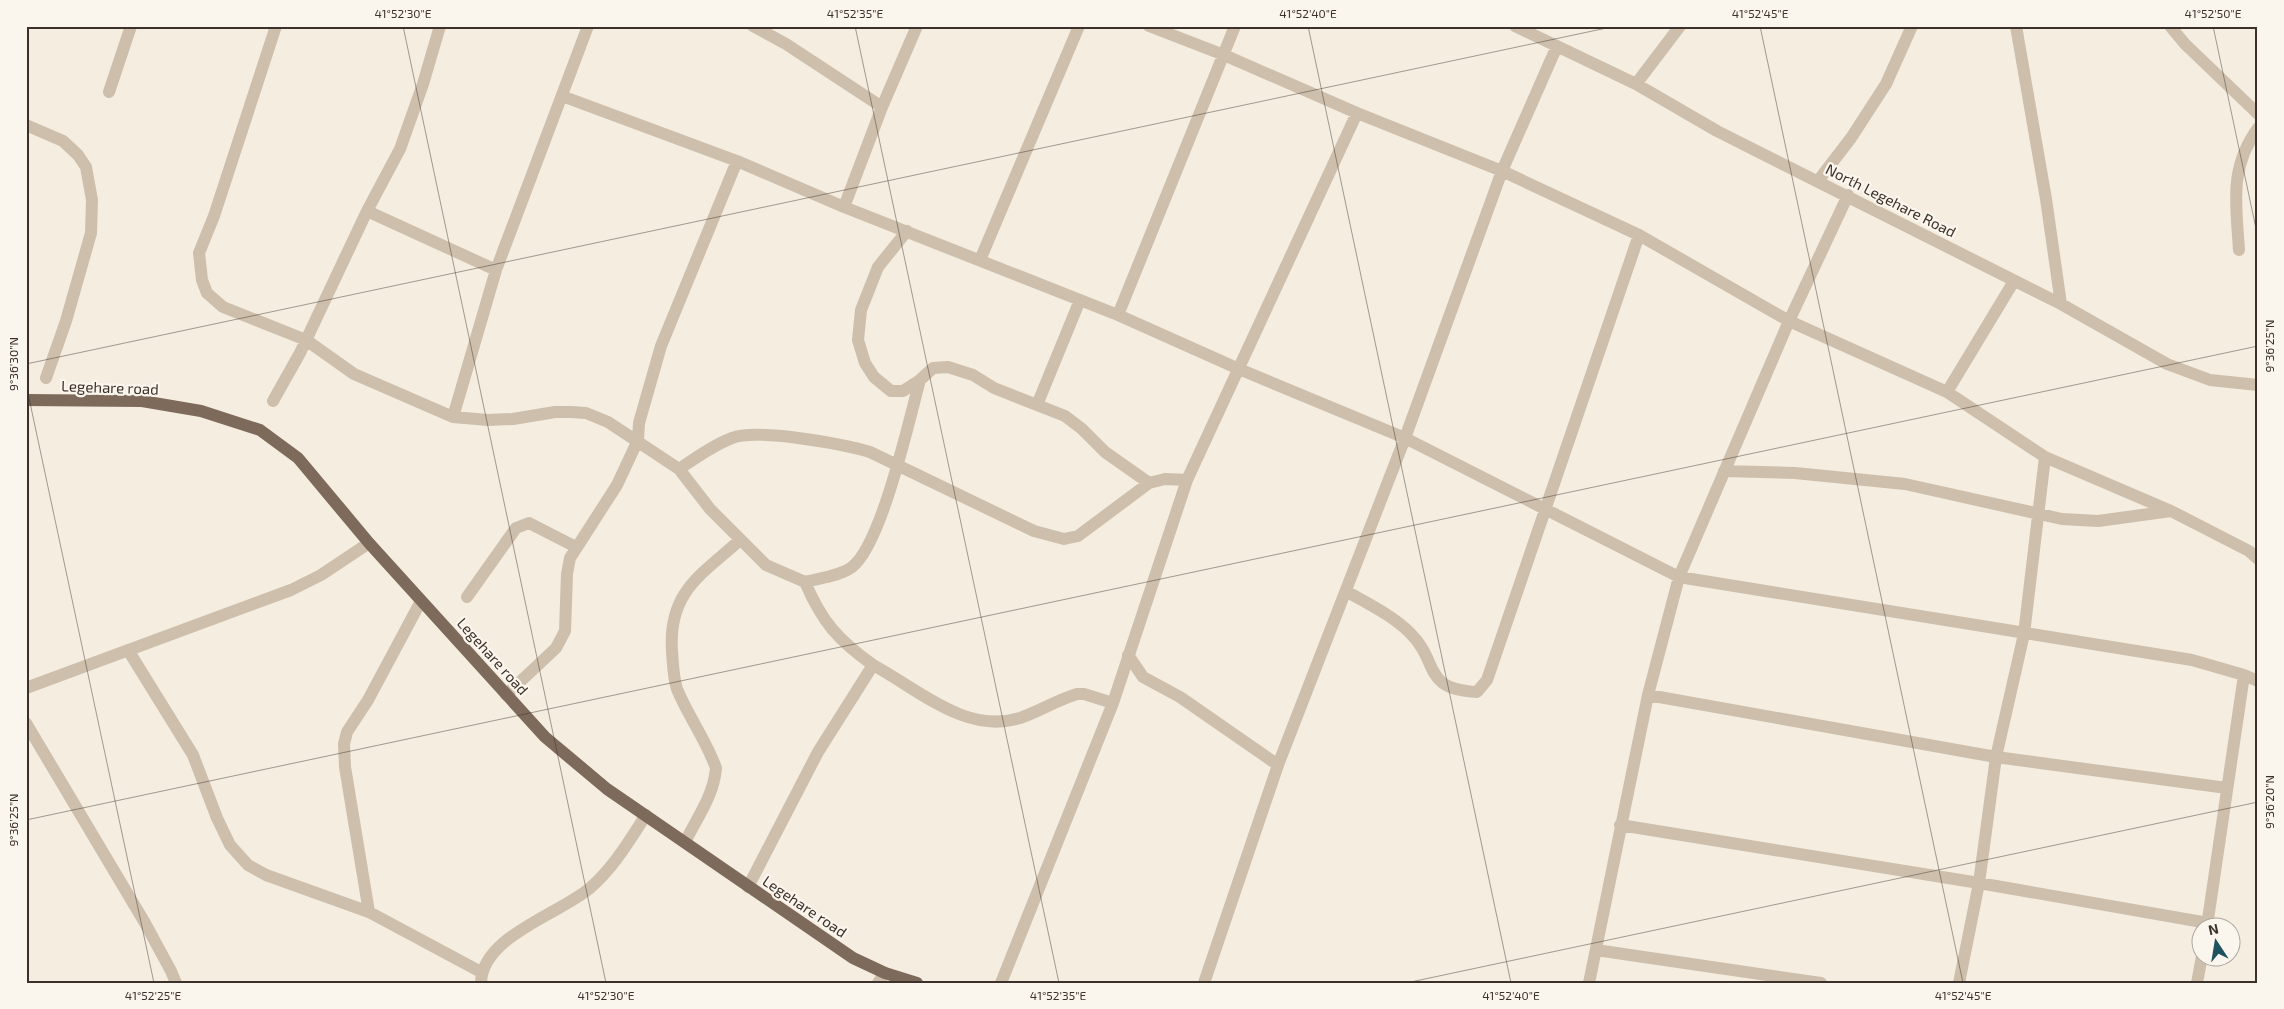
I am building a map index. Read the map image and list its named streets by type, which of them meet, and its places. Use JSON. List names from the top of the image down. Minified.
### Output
{"streets":{"main road":["Legehare road"],"street":["North Legehare Road"]},"north":"top","coordinates":["41°52'30\"E","41°52'35\"E","41°52'40\"E","41°52'45\"E","41°52'50\"E","9°36'25\"N","9°36'30\"N","9°36'20\"N","41°52'25\"E"]}
